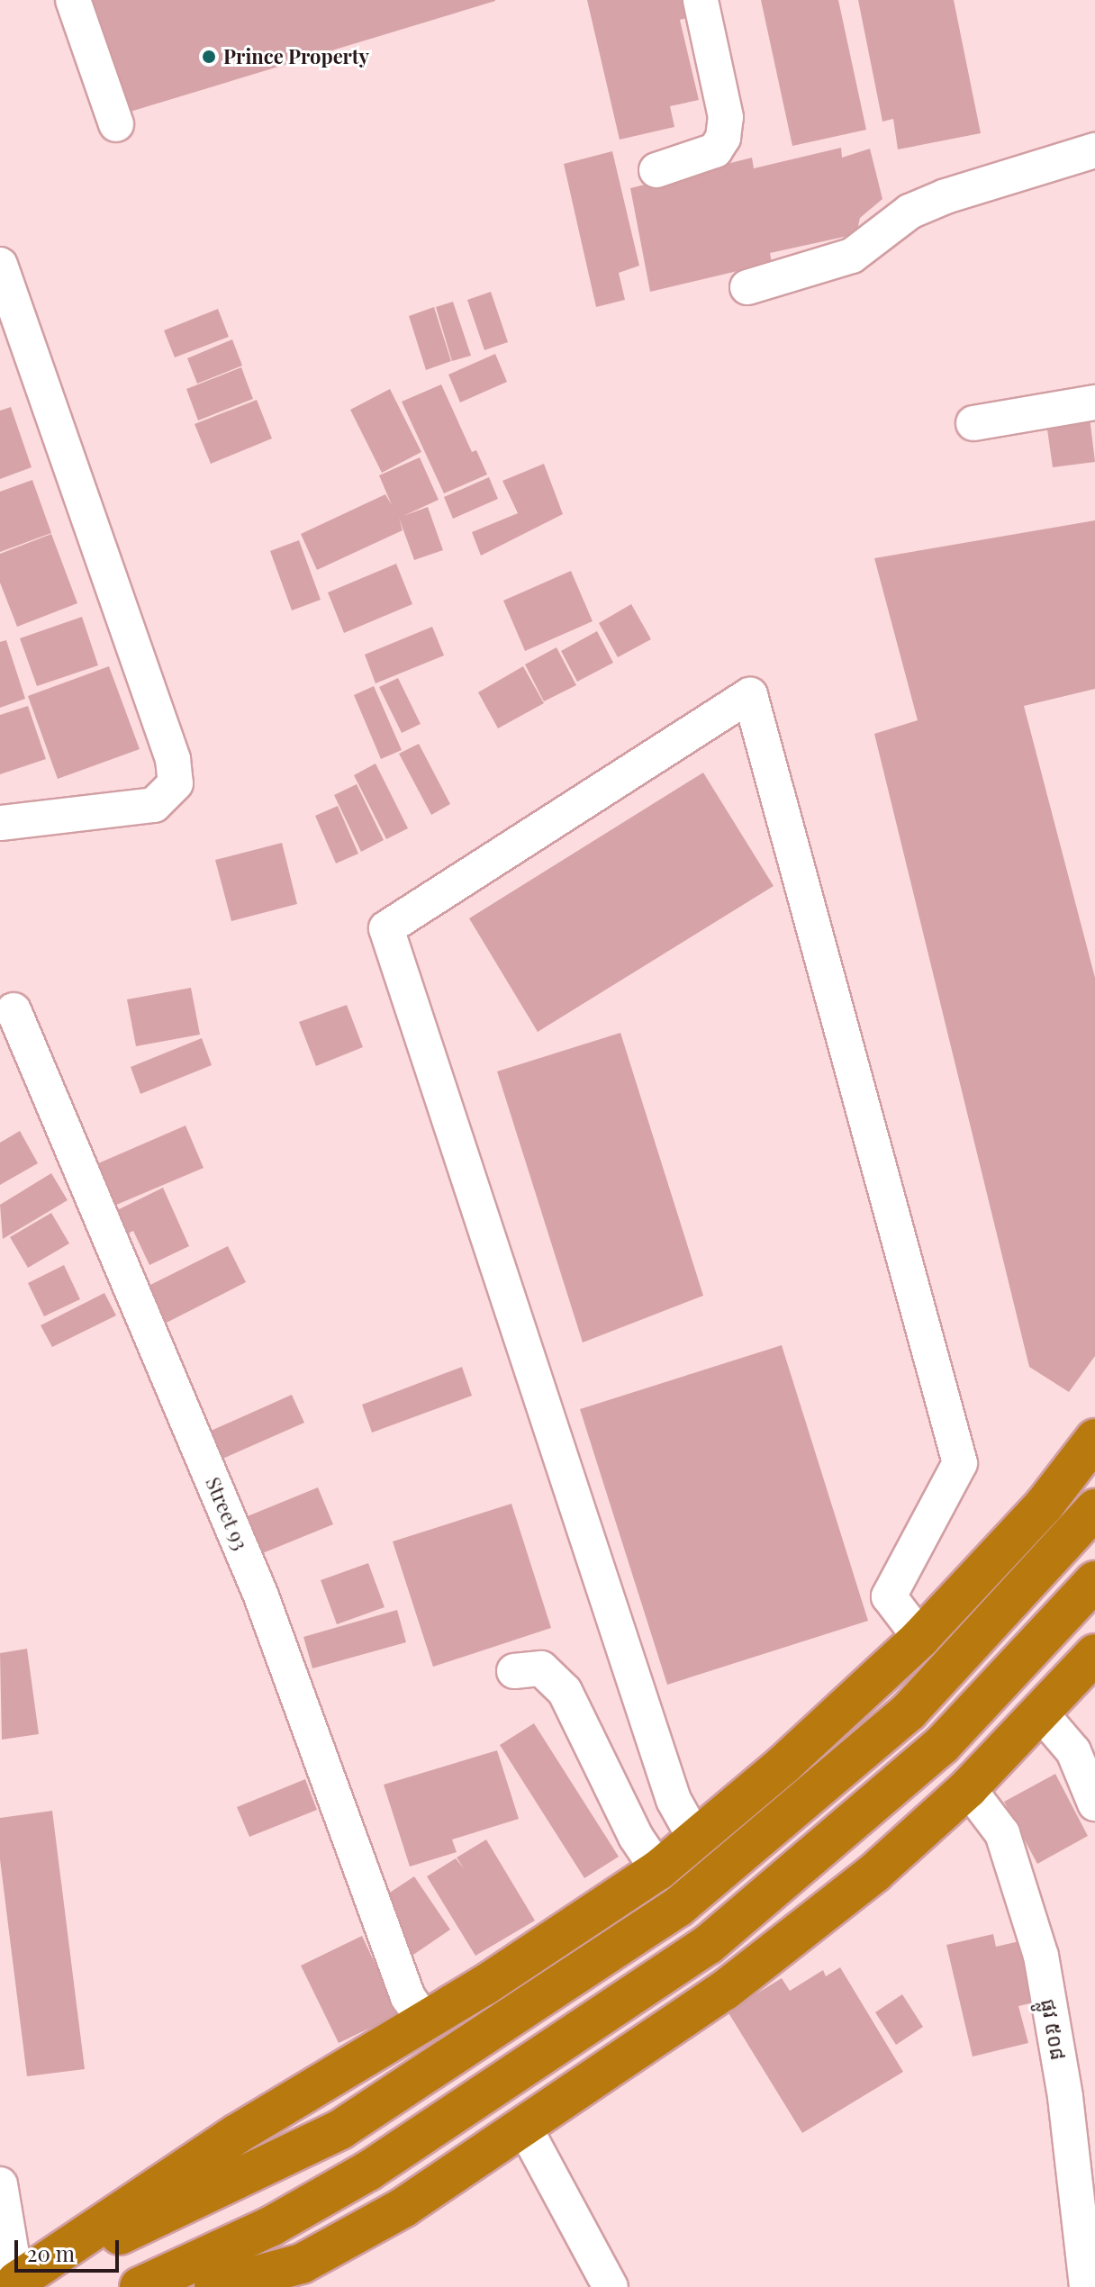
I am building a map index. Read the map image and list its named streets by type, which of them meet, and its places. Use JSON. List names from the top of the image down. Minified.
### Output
{"streets":{"street":["Street 93","ផ្លូវ ៥០៨"]},"places":["Prince Property"],"scale_bar":"20 m"}
